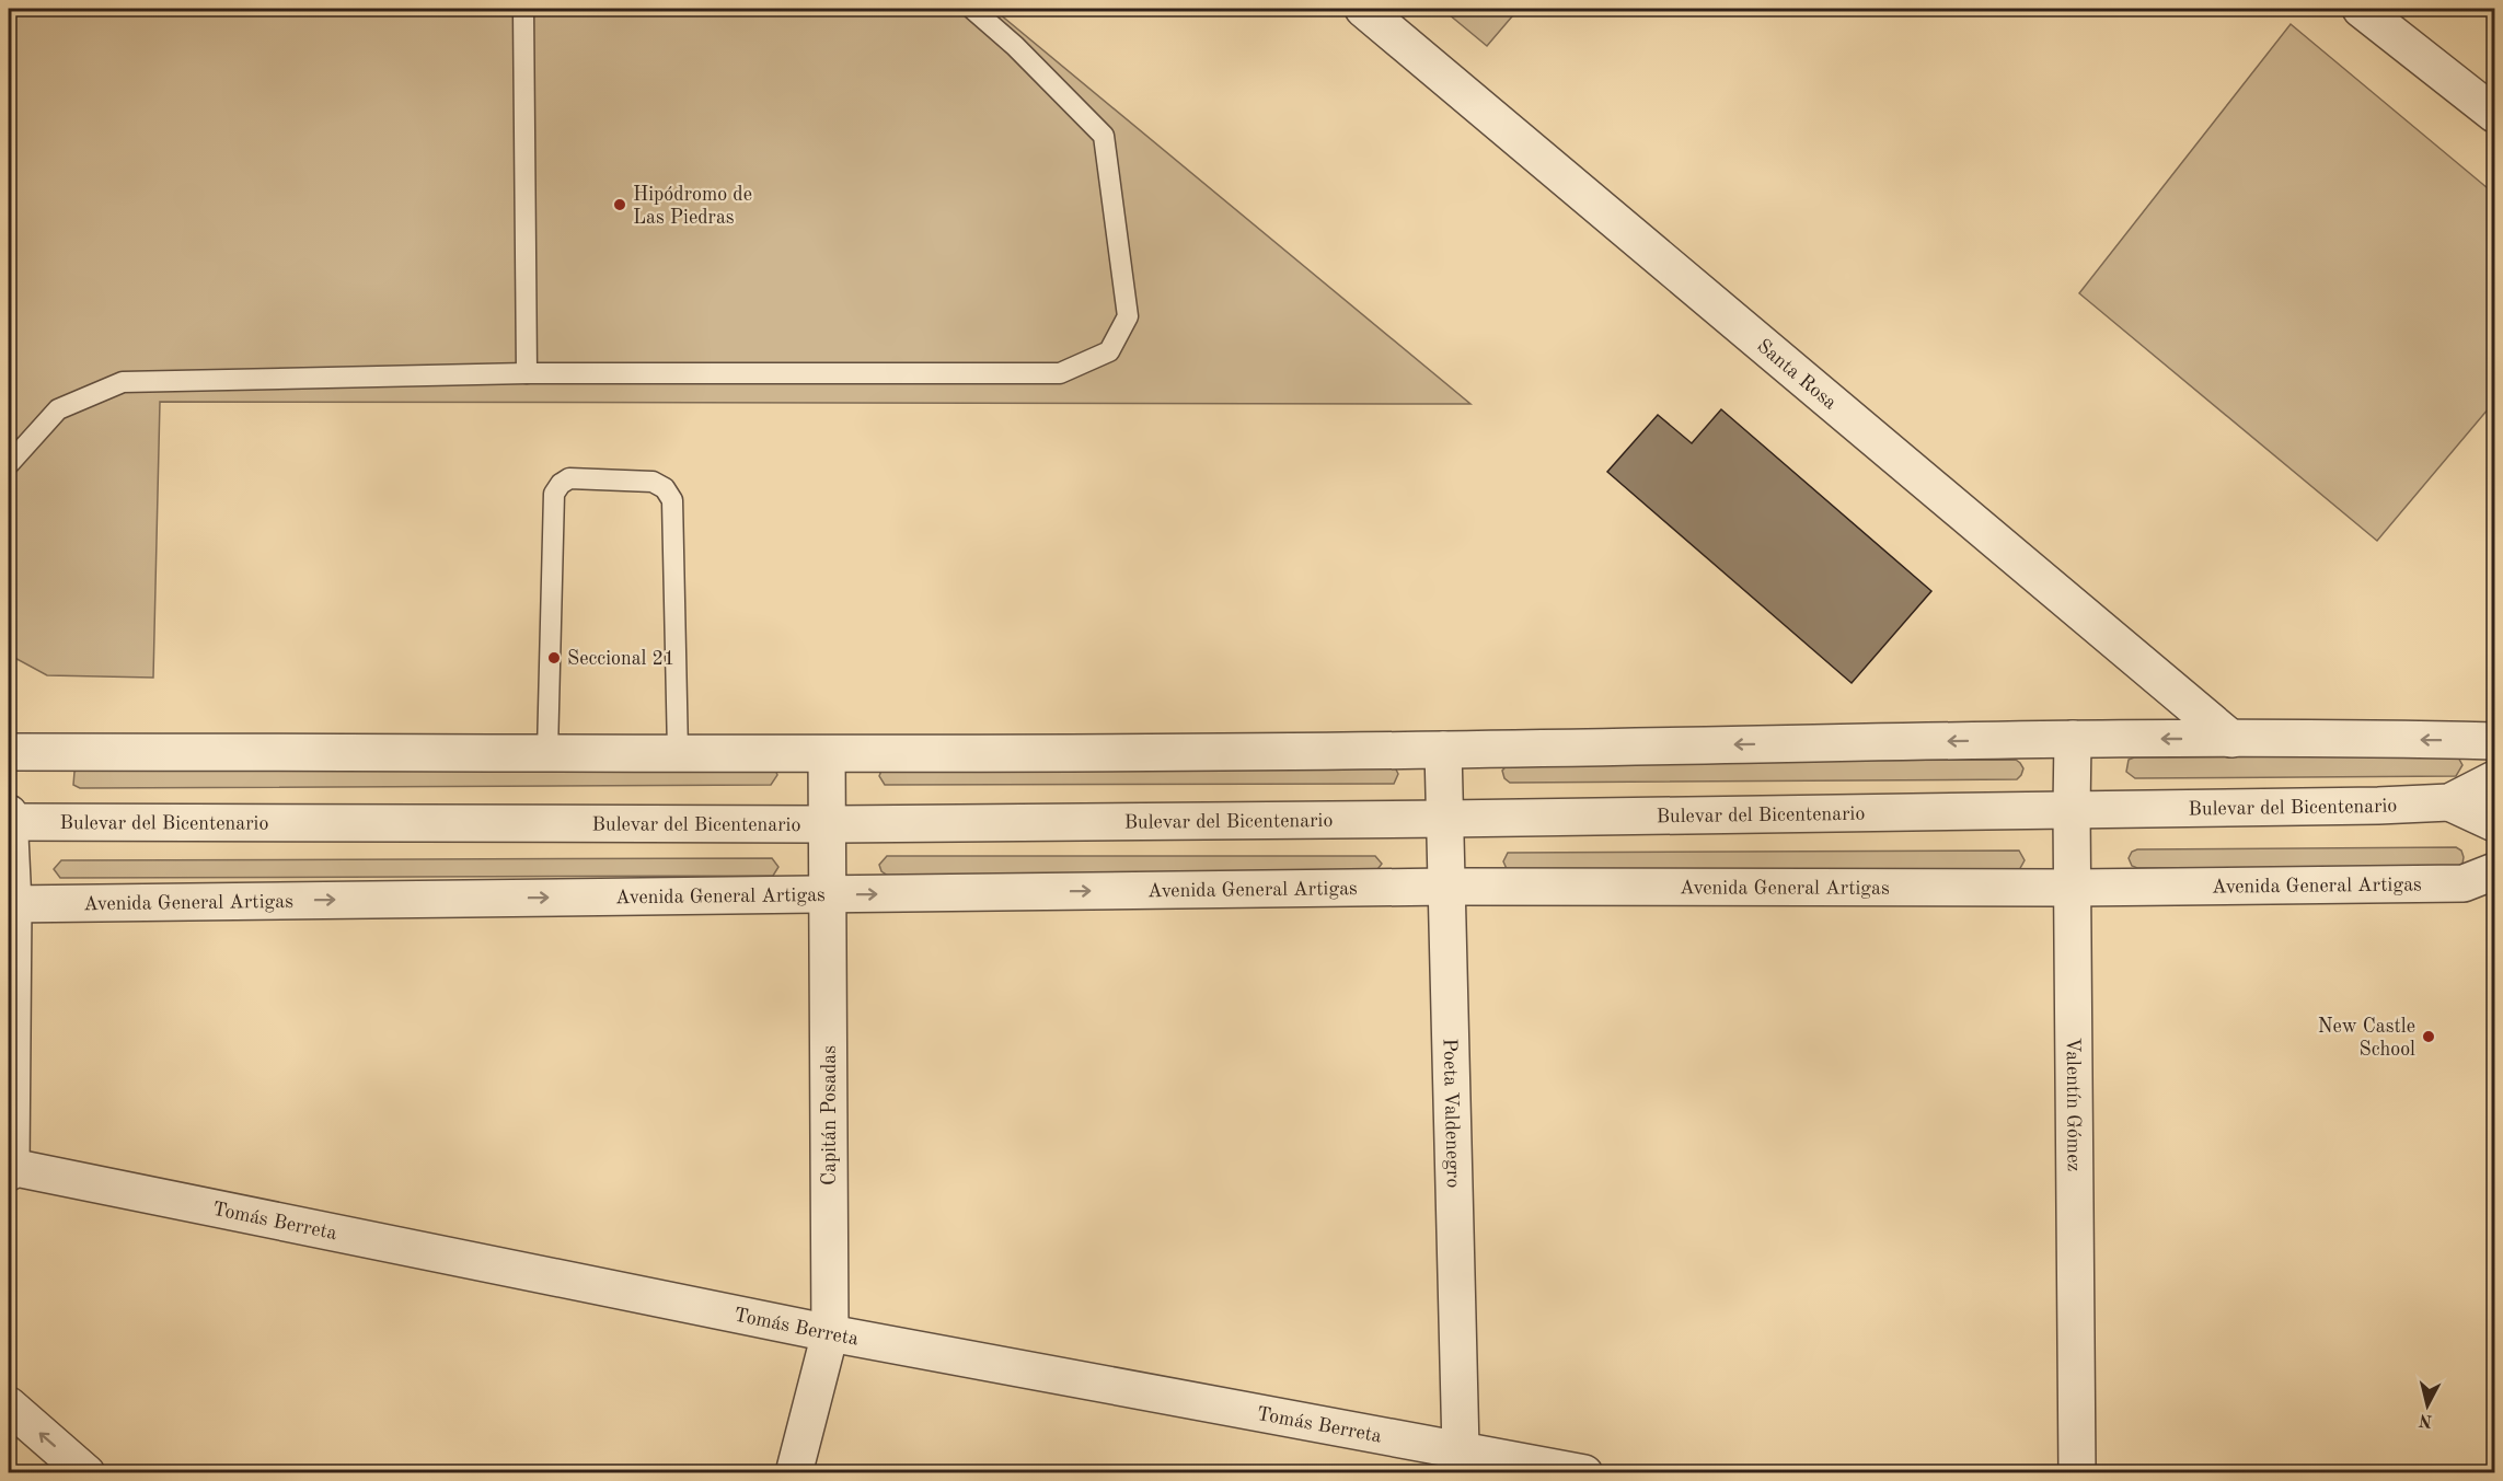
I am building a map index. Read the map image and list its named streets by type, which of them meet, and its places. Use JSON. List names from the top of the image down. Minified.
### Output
{"streets":{"street":["Santa Rosa","Bulevar del Bicentenario","Avenida General Artigas","Valentín Gómez","Poeta Valdenegro","Capitán Posadas","Tomás Berreta"]},"crossings":[["Bulevar del Bicentenario","Valentín Gómez"],["Bulevar del Bicentenario","Poeta Valdenegro"],["Bulevar del Bicentenario","Capitán Posadas"],["Avenida General Artigas","Valentín Gómez"],["Avenida General Artigas","Poeta Valdenegro"],["Avenida General Artigas","Capitán Posadas"],["Poeta Valdenegro","Tomás Berreta"],["Capitán Posadas","Tomás Berreta"]],"places":["Hipódromo de Las Piedras","Seccional 21","New Castle School"],"north":"bottom"}
